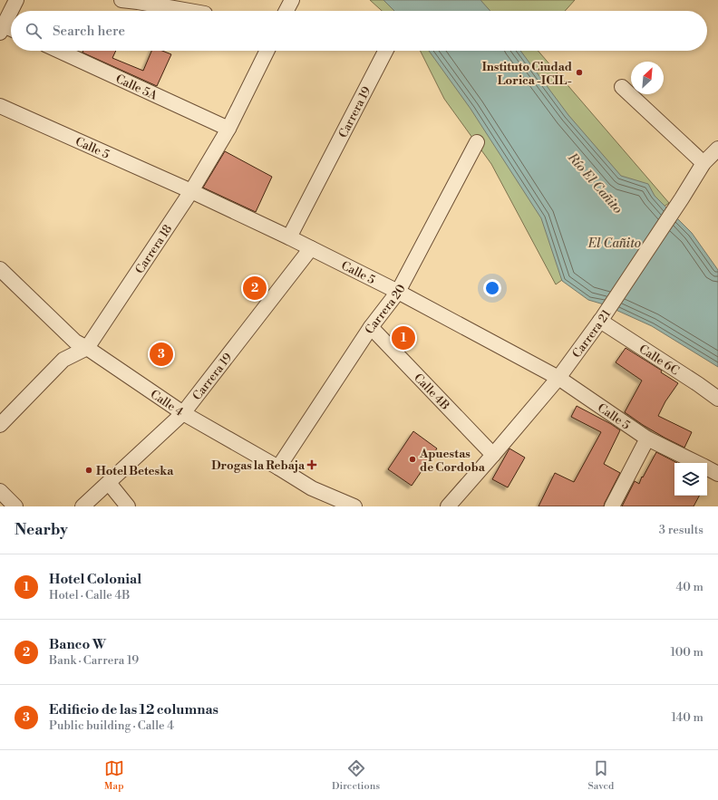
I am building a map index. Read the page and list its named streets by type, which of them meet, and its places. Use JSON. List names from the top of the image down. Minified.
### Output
{"streets":{"street":["Calle 5A","Carrera 19","Calle 5","Carrera 18","Carrera 20","Carrera 21","Calle 6C","Calle 4B","Calle 4"]},"crossings":[["Calle 5A","Carrera 18"],["Carrera 19","Calle 5"],["Carrera 19","Calle 4"],["Calle 5","Carrera 18"],["Calle 5","Carrera 20"],["Calle 5","Carrera 21"],["Carrera 18","Calle 4"],["Carrera 20","Calle 4B"],["Carrera 20","Calle 4"],["Carrera 21","Calle 6C"],["Carrera 21","Calle 4B"]],"water":["Río El Cañito","El Cañito"],"places":{"other":["Instituto Ciudad Lorica -ICIL-","Apuestas de Cordoba","Hotel Beteska"],"health":["Drogas la Rebaja"]},"north":"top right","page":{"search":"Search here","pins":["2","1","3"],"heading":["Nearby","3 results"],"list":[{"mark":"1","name":"Hotel Colonial","note":"Hotel · Calle 4B","value":"40 m"},{"mark":"2","name":"Banco W","note":"Bank · Carrera 19","value":"100 m"},{"mark":"3","name":"Edificio de las 12 columnas","note":"Public building · Calle 4","value":"140 m"}],"nav":["Map","Directions","Saved"]}}
